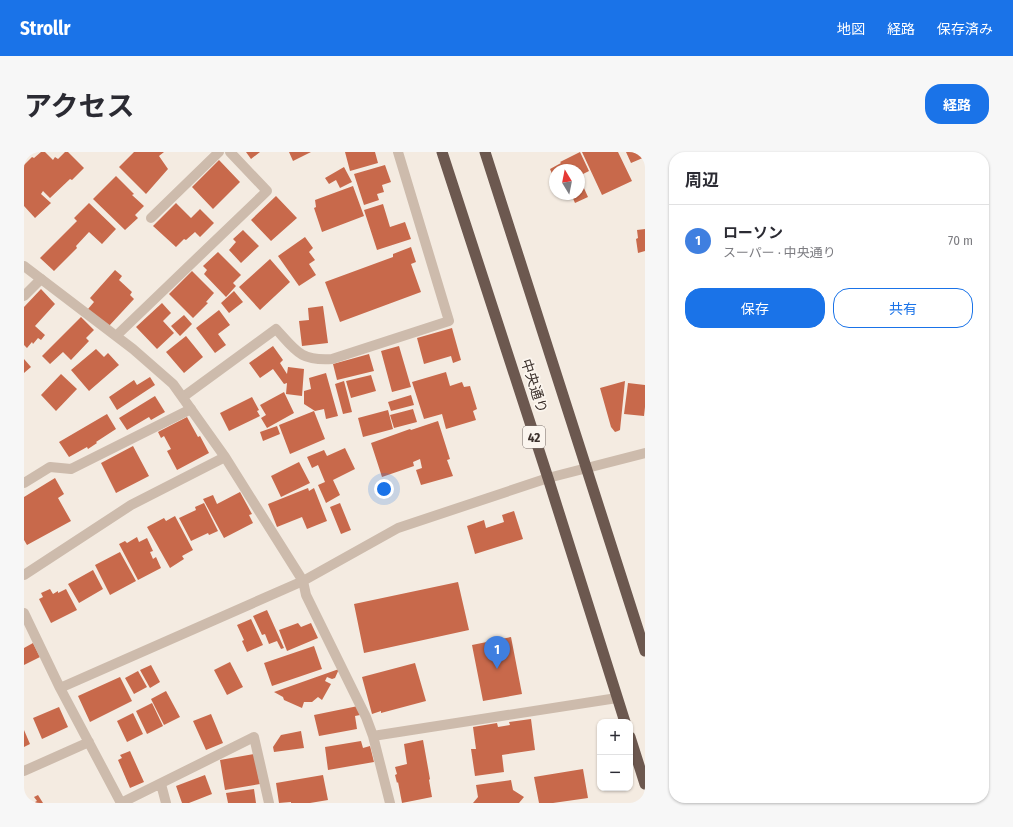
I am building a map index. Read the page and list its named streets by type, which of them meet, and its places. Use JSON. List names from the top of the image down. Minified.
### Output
{"streets":{"highway":["中央通り","42"]},"north":"top","page":{"header":"Strollr","nav":["地図","経路","保存済み"],"title":"アクセス","buttons":["経路",["保存","共有"]],"heading":"周辺","list":[{"mark":"1","name":"ローソン","note":"スーパー · 中央通り","value":"70 m"}],"pins":"1","map_buttons":["+","−"]}}
